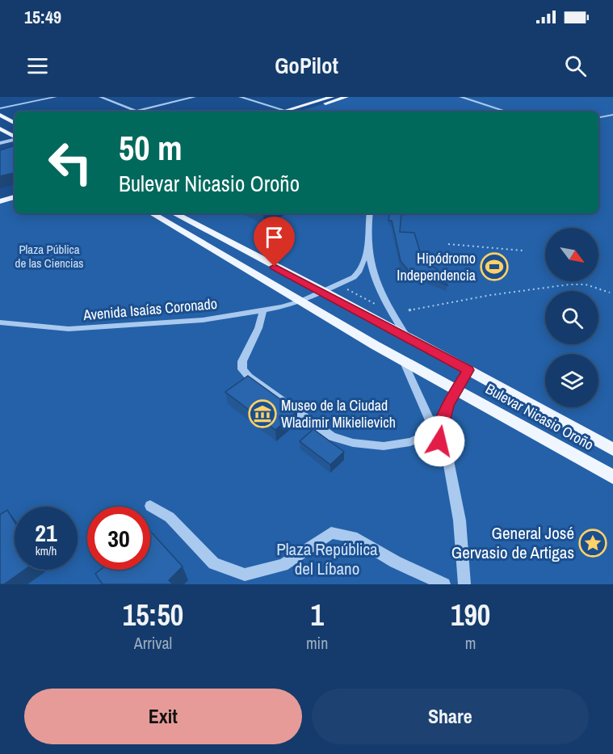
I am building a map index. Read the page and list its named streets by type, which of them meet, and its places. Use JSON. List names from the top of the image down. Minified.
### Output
{"streets":{"main road":["Bulevar Nicasio Oroño"],"street":["Avenida Isaías Coronado"]},"crossings":[["Avenida Isaías Coronado","Bulevar Nicasio Oroño"]],"parks":["Plaza Pública de las Ciencias","Plaza República del Líbano"],"places":{"sports":["Hipódromo Independencia"],"museum":["Museo de la Ciudad Wladimir Mikielievich"],"place":["General José Gervasio de Artigas"]},"north":"bottom right","page":{"status":"15:49","header":"GoPilot","turn":["50 m","Bulevar Nicasio Oroño"],"speed":"21 km/h","limit":"30","eta":["15:50","Arrival","1","min","190","m"],"buttons":["Exit","Share"]}}
